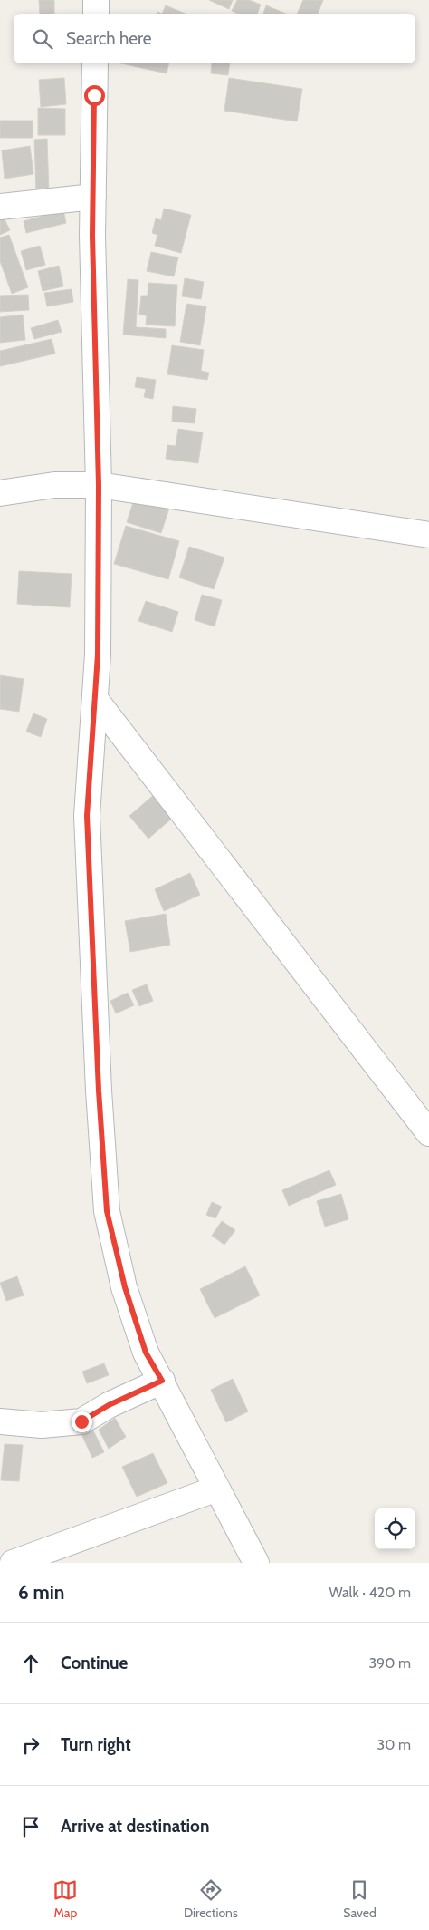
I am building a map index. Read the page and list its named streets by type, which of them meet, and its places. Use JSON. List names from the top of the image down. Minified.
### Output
{"page":{"search":"Search here","heading":["6 min","Walk · 420 m"],"list":[["Continue","390 m"],["Turn right","30 m"],"Arrive at destination"],"nav":["Map","Directions","Saved"]}}
